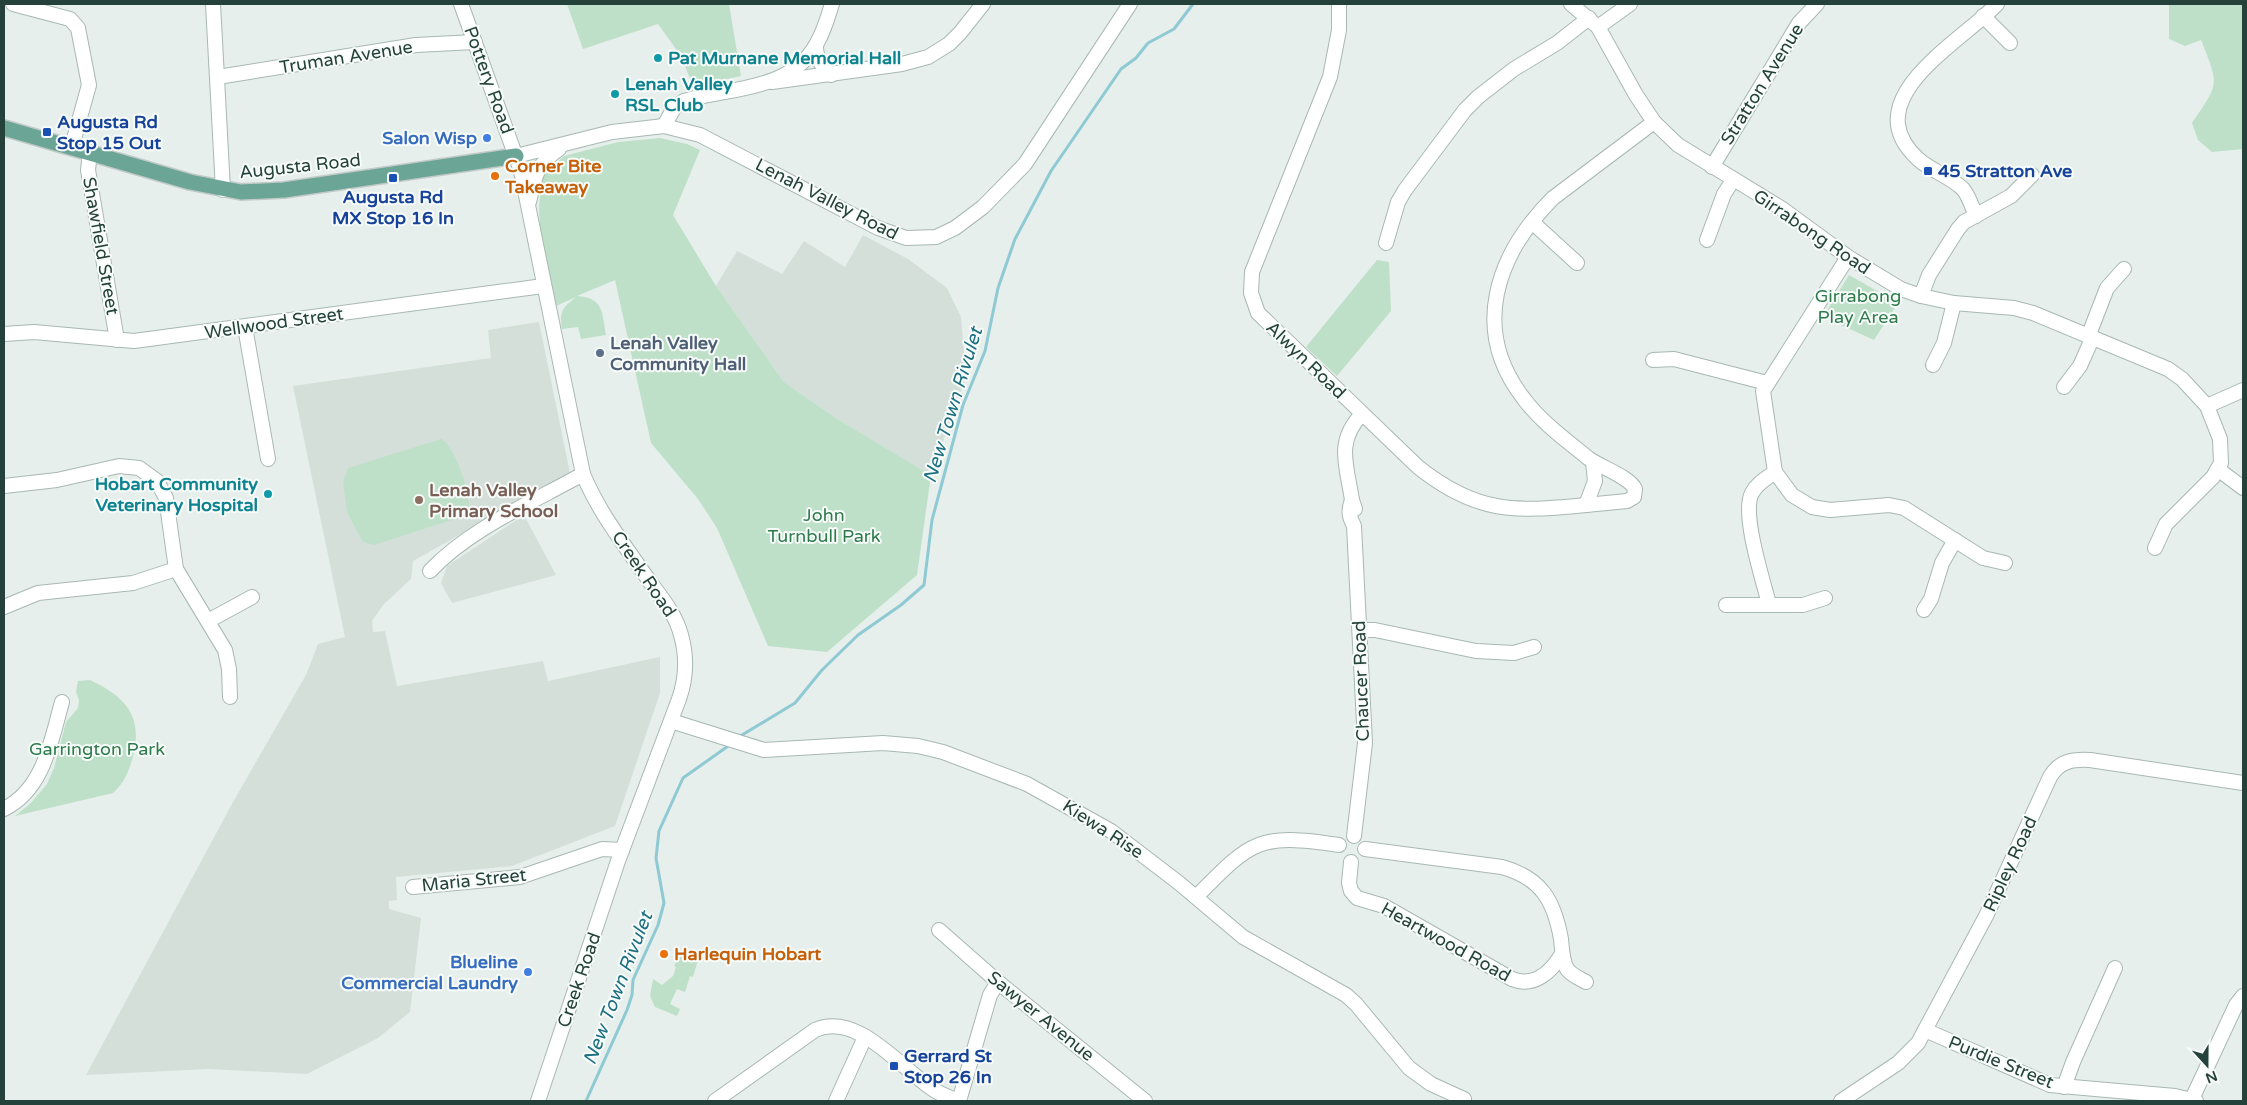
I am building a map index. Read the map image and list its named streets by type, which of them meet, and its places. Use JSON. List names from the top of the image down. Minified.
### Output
{"streets":{"main road":["Augusta Road"],"street":["Truman Avenue","Pottery Road","Stratton Avenue","Lenah Valley Road","Girrabong Road","Shawfield Street","Wellwood Street","Alwyn Road","Creek Road","Chaucer Road","Kiewa Rise","Ripley Road","Maria Street","Heartwood Road","Sawyer Avenue","Purdie Street"]},"crossings":[["Truman Avenue","Pottery Road"],["Pottery Road","Augusta Road"],["Pottery Road","Lenah Valley Road"],["Pottery Road","Creek Road"],["Stratton Avenue","Girrabong Road"],["Augusta Road","Lenah Valley Road"],["Augusta Road","Shawfield Street"],["Augusta Road","Creek Road"],["Lenah Valley Road","Creek Road"],["Shawfield Street","Wellwood Street"],["Wellwood Street","Creek Road"],["Alwyn Road","Chaucer Road"],["Creek Road","Kiewa Rise"],["Creek Road","Maria Street"],["Chaucer Road","Heartwood Road"],["Ripley Road","Purdie Street"]],"water":["New Town Rivulet"],"parks":["Girrabong Play Area","John Turnbull Park","Garrington Park"],"places":{"other":["Pat Murnane Memorial Hall","Lenah Valley RSL Club","Salon Wisp","Corner Bite Takeaway","Lenah Valley Community Hall","Hobart Community Veterinary Hospital","Lenah Valley Primary School","Harlequin Hobart","Blueline Commercial Laundry"],"transit":["Augusta Rd Stop 15 Out","45 Stratton Ave","Augusta Rd MX Stop 16 In","Gerrard St Stop 26 In"]},"north":"bottom"}
